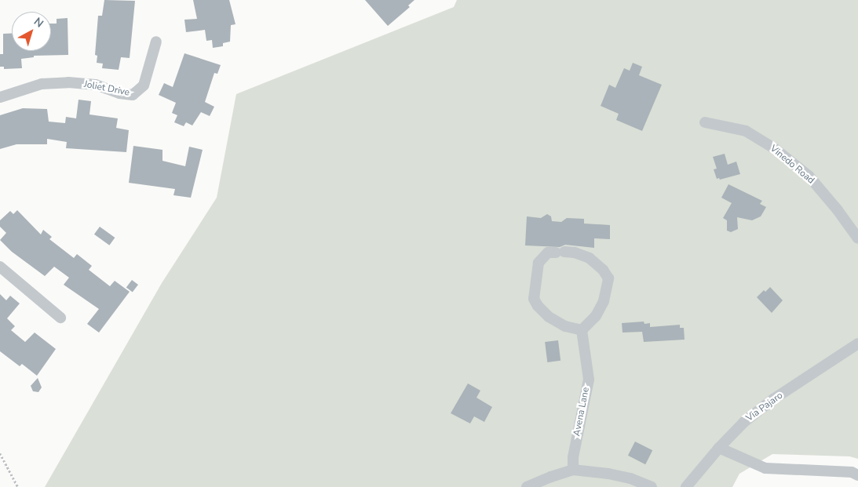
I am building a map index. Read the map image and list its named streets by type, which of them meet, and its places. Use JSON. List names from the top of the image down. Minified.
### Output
{"streets":{"street":["Joliet Drive","Vinedo Road","Via Pajaro","Avena Lane"]},"north":"top right"}
